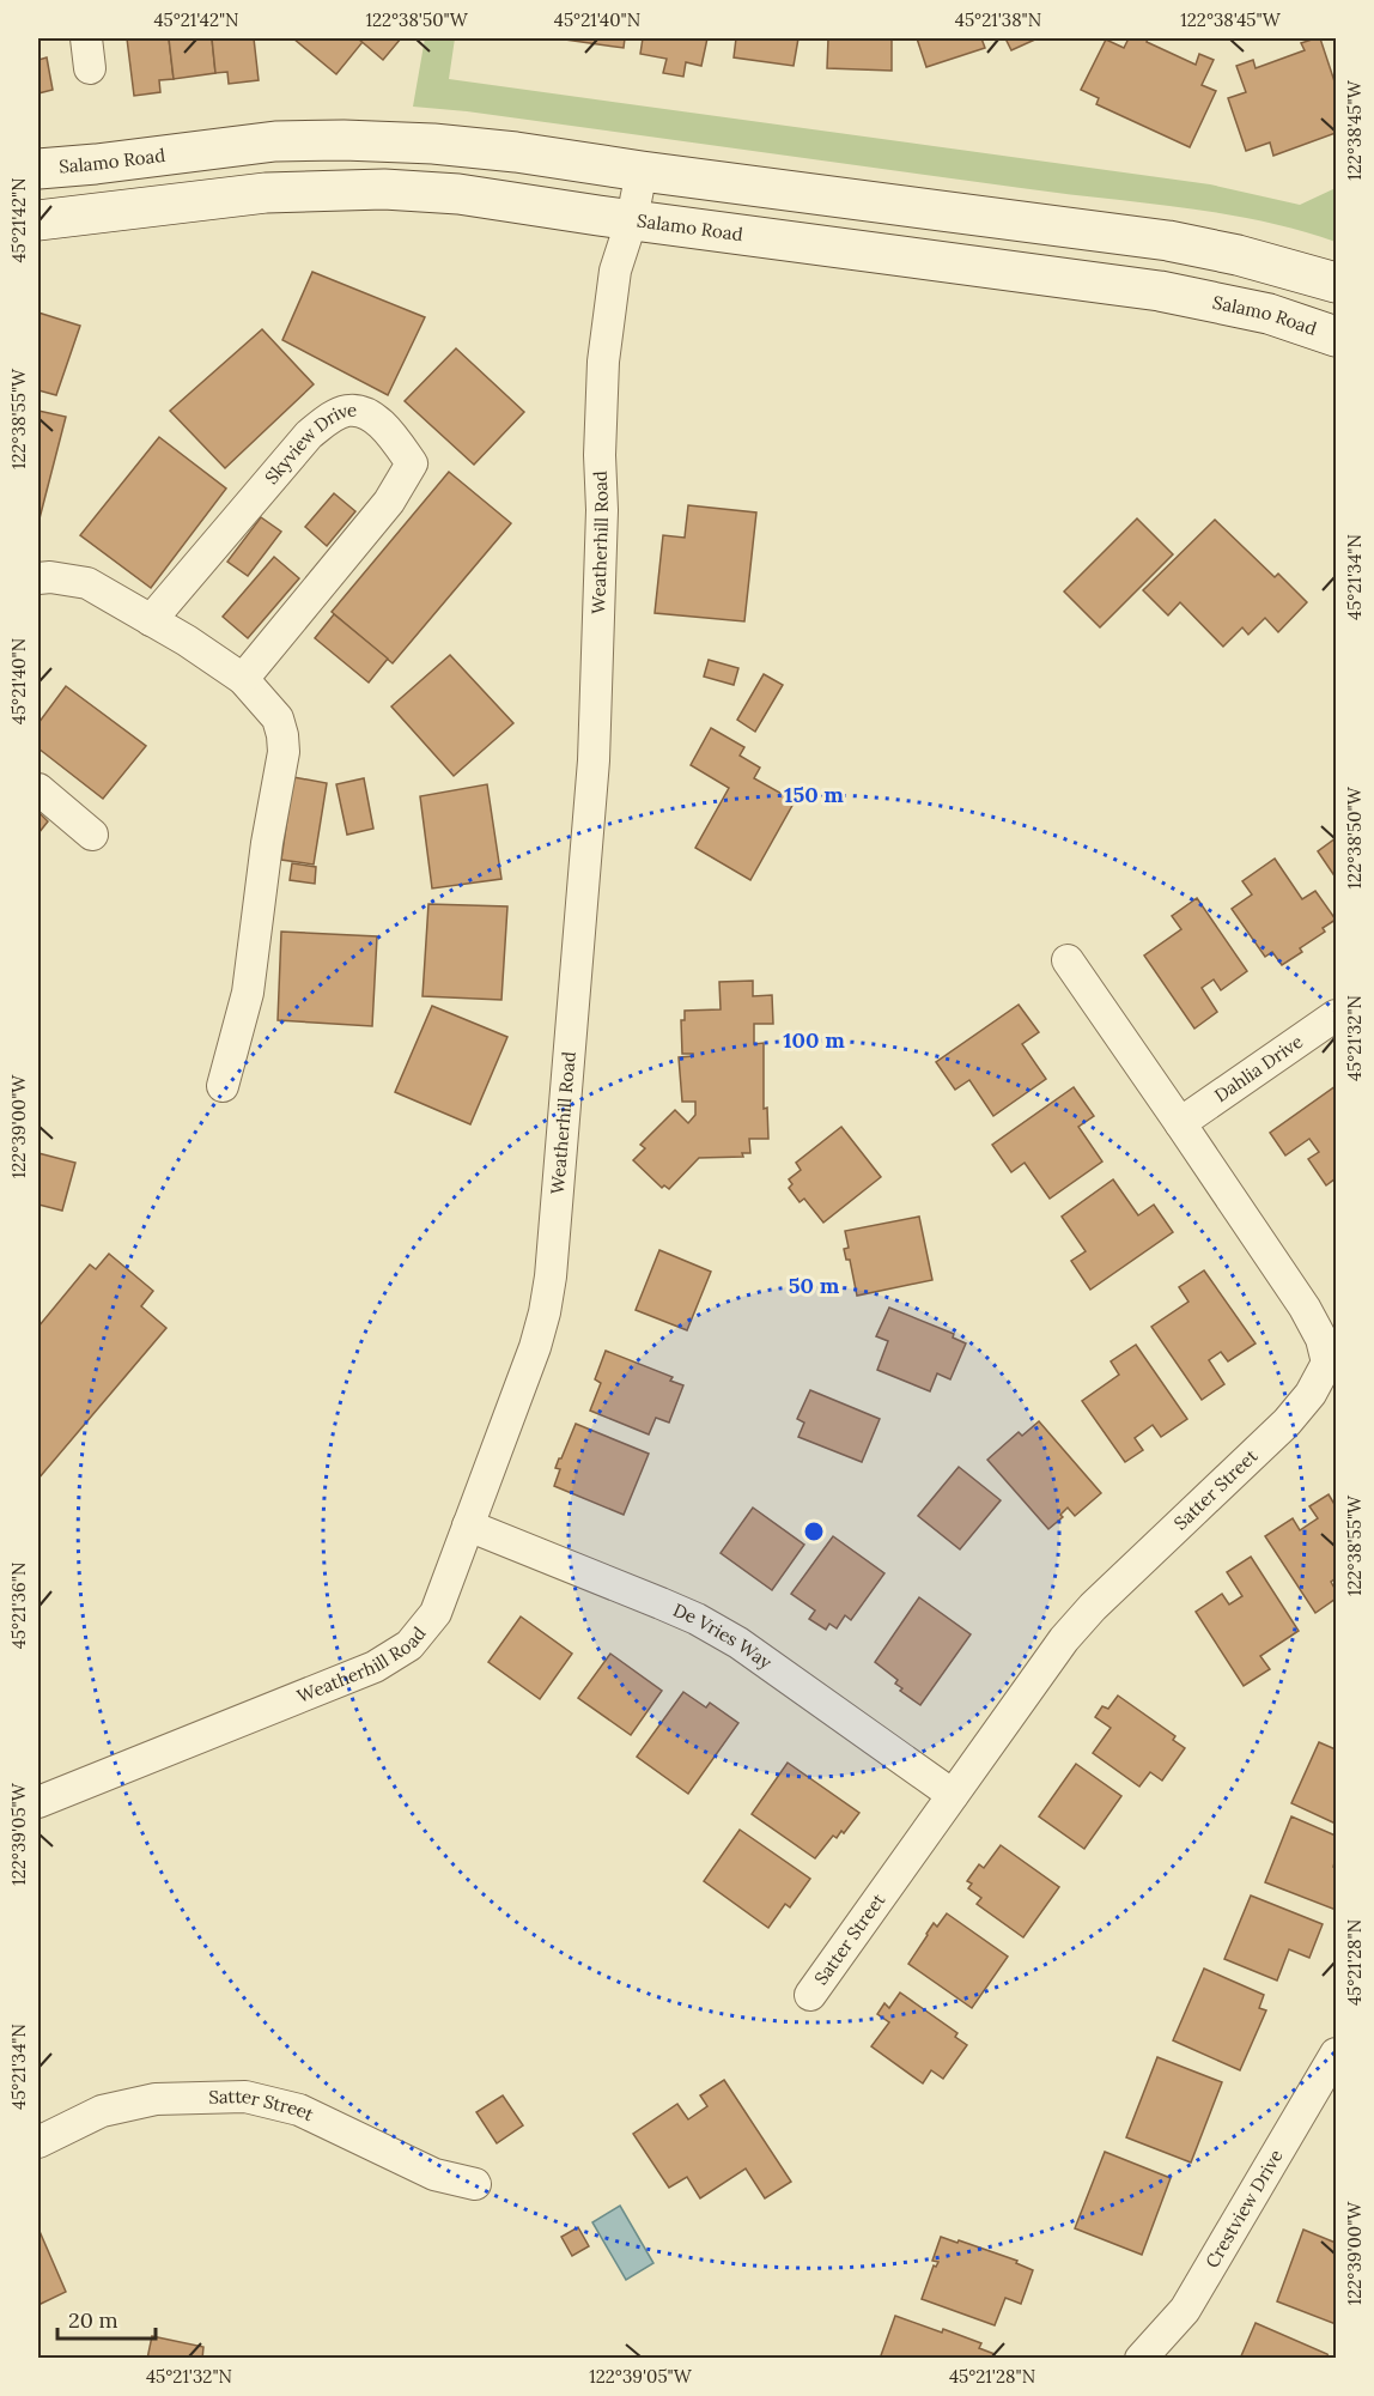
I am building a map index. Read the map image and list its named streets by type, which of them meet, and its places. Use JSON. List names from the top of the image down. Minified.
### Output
{"streets":{"main road":["Salamo Road"],"street":["Skyview Drive","Weatherhill Road","Dahlia Drive","Satter Street","De Vries Way","Crestview Drive"]},"crossings":[["Salamo Road","Weatherhill Road"],["Weatherhill Road","De Vries Way"],["Dahlia Drive","Satter Street"],["Satter Street","De Vries Way"]],"scale_bar":"20 m","coordinates":["45°21'42\"N","122°38'50\"W","45°21'40\"N","45°21'38\"N","122°38'45\"W","122°38'55\"W","45°21'34\"N","45°21'32\"N","122°39'00\"W","45°21'36\"N","122°39'05\"W","45°21'28\"N"],"rings":["150 m","100 m","50 m"]}
